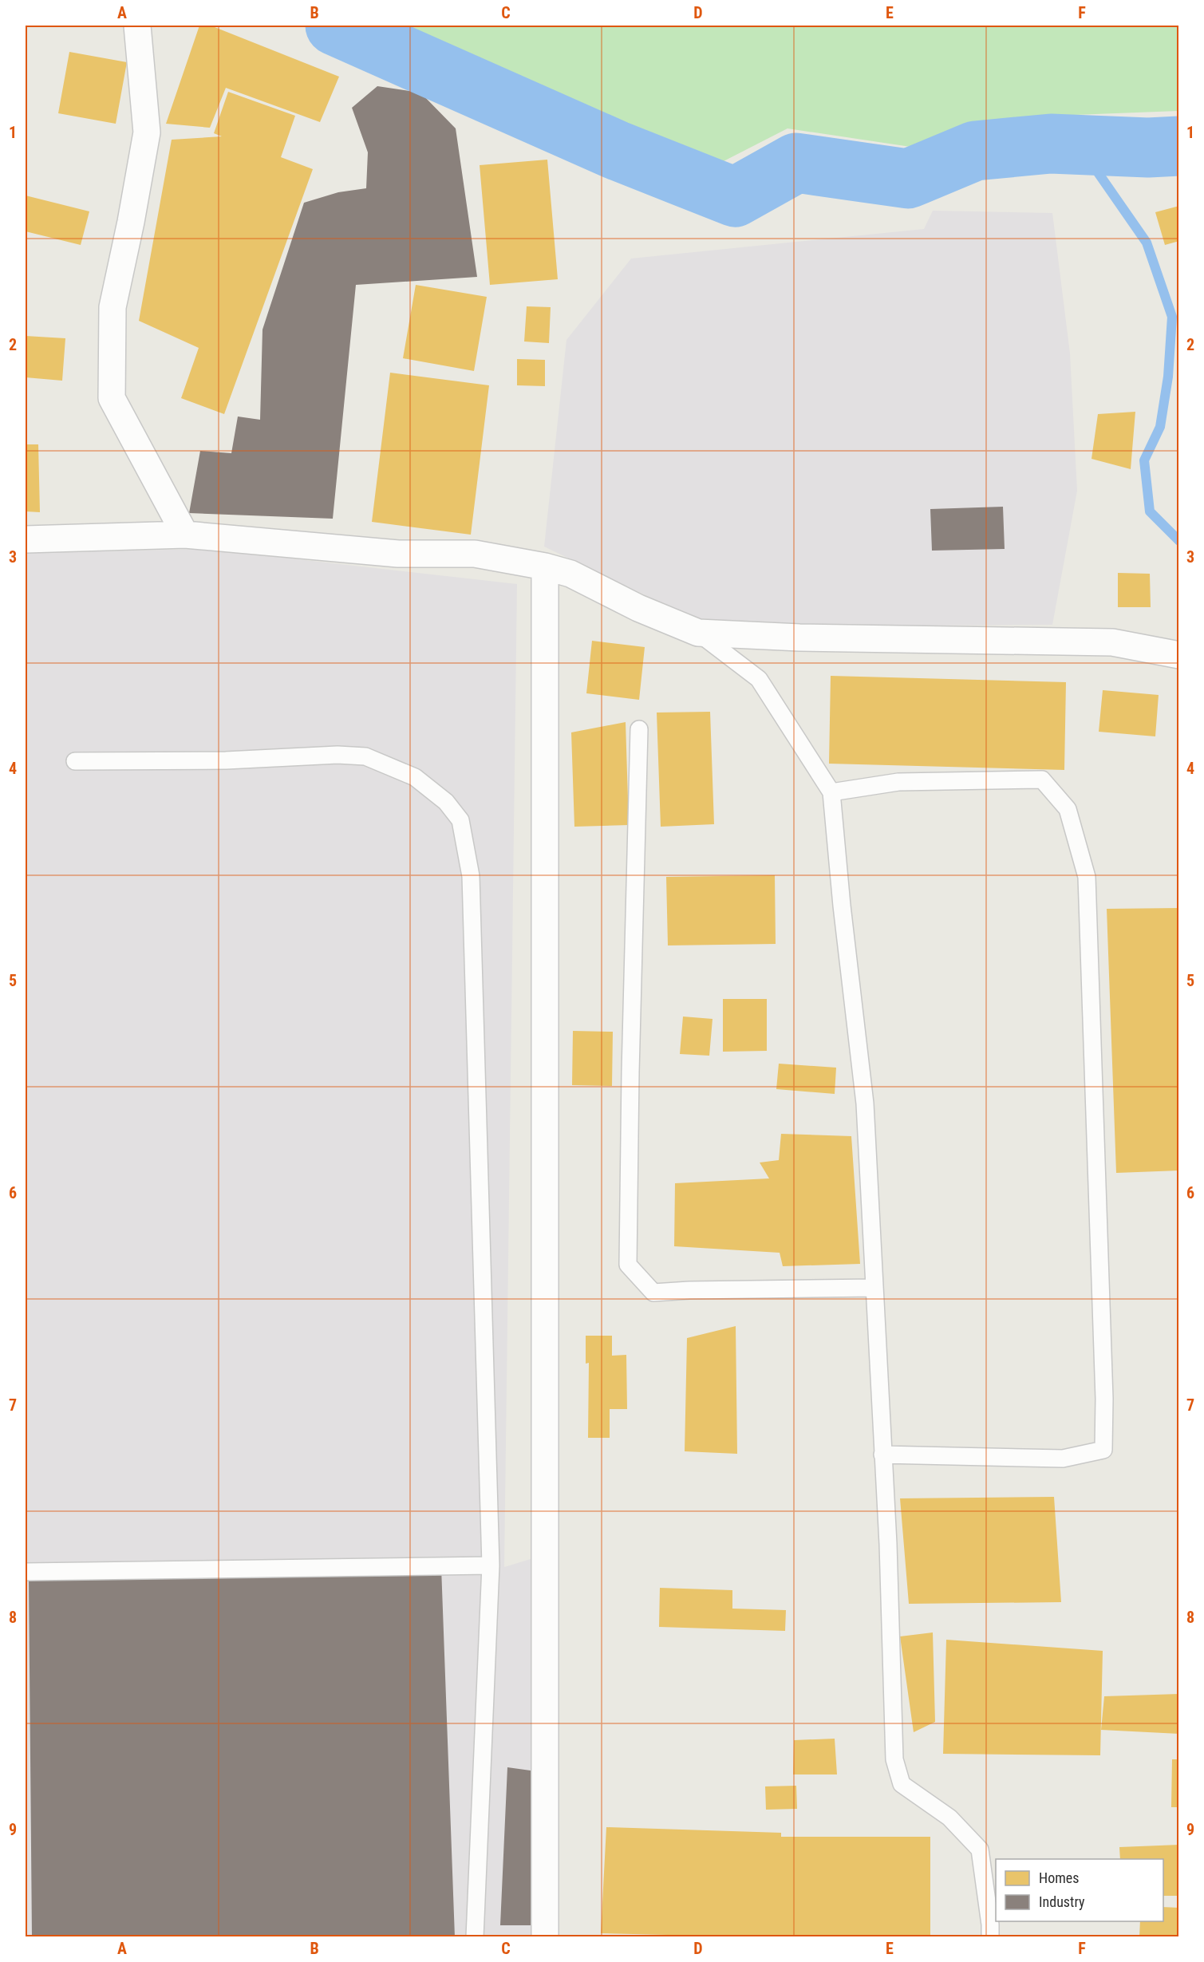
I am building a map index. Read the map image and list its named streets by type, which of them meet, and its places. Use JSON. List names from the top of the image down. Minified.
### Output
{"legend":["Homes","Industry"],"grid":{"columns":["A","B","C","D","E","F"],"rows":["1","2","3","4","5","6","7","8","9"]}}
